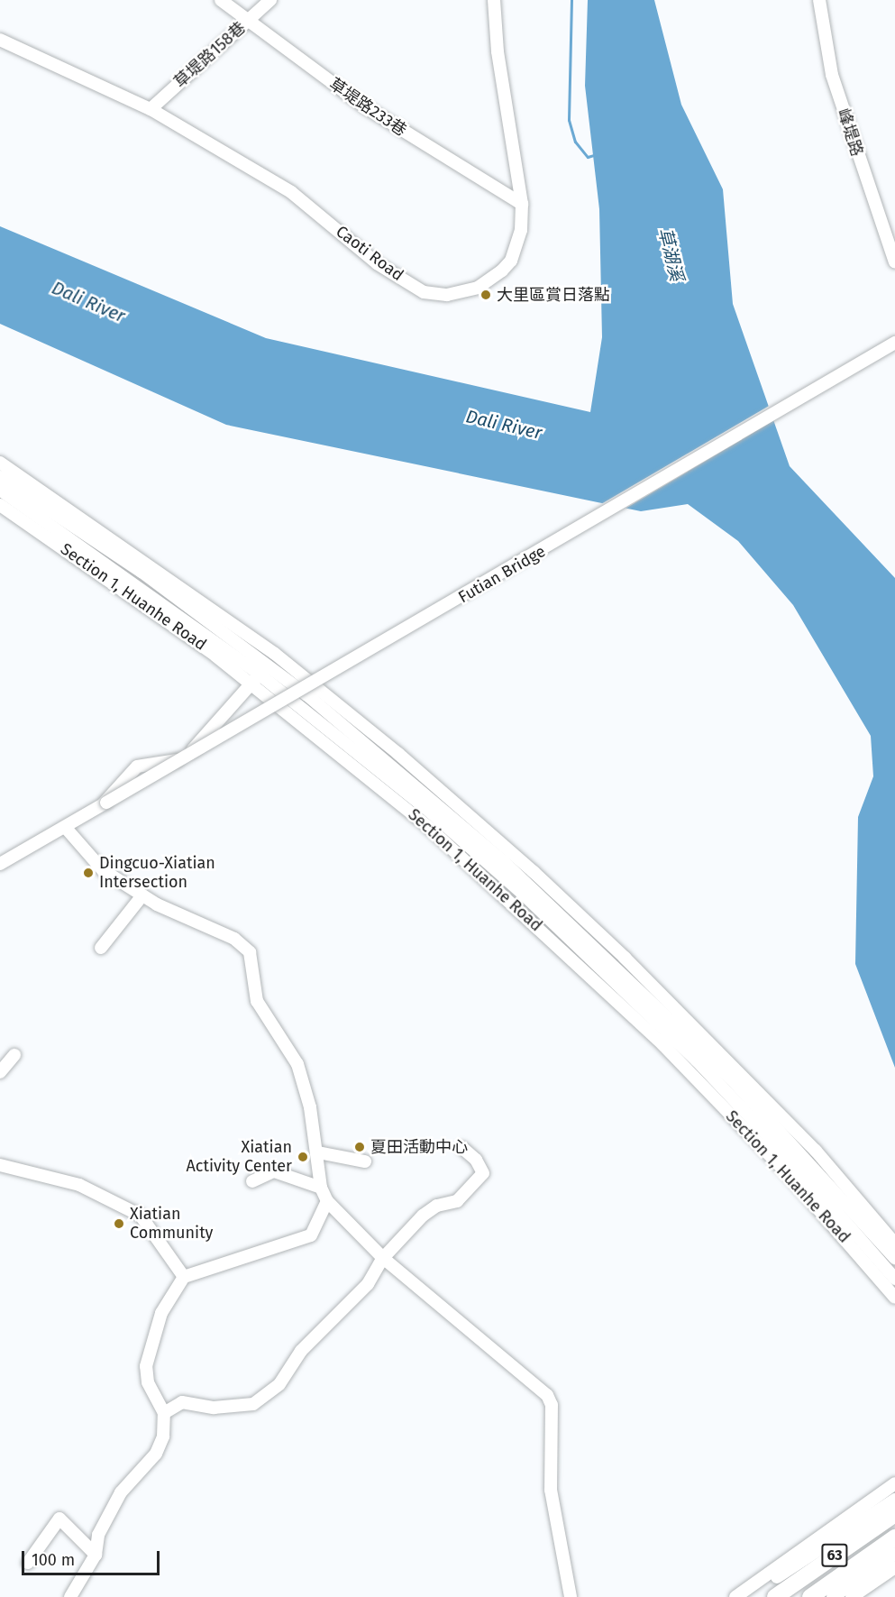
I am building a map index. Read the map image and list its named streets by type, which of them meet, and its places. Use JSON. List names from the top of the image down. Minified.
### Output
{"streets":{"main road":["63"],"street":["草堤路158巷","草堤路233巷","峰堤路","Caoti Road","Futian Bridge","Section 1, Huanhe Road"]},"crossings":[["草堤路158巷","草堤路233巷"],["草堤路158巷","Caoti Road"],["草堤路233巷","Caoti Road"]],"water":["草湖溪","Dali River"],"places":["大里區賞日落點","Dingcuo-Xiatian Intersection","夏田活動中心","Xiatian Activity Center","Xiatian Community"],"scale_bar":"100 m"}
